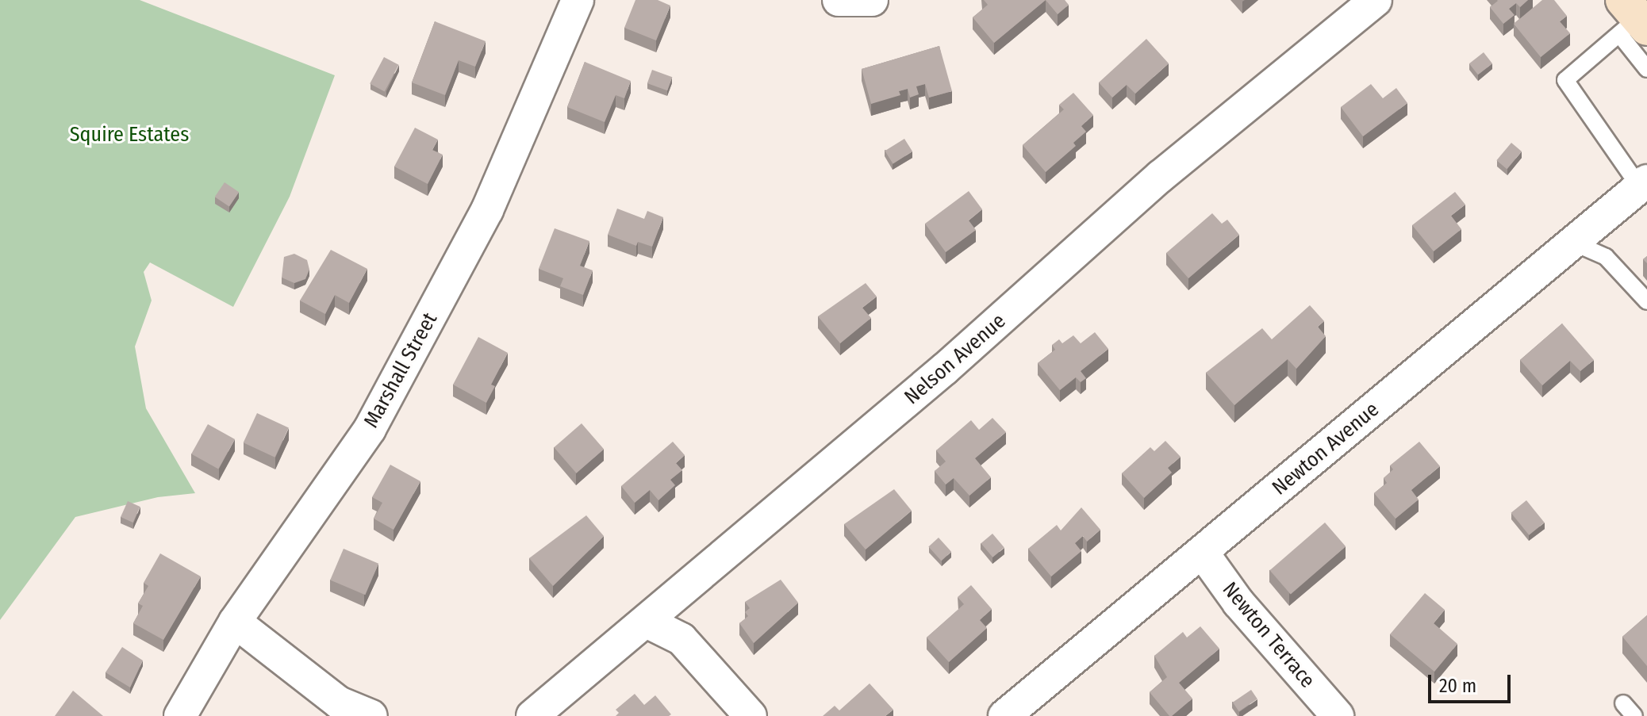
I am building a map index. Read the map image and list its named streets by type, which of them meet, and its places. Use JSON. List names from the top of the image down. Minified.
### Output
{"streets":{"street":["Nelson Avenue","Marshall Street","Newton Avenue","Newton Terrace"]},"crossings":[["Newton Avenue","Newton Terrace"]],"parks":["Squire Estates"],"scale_bar":"20 m"}
